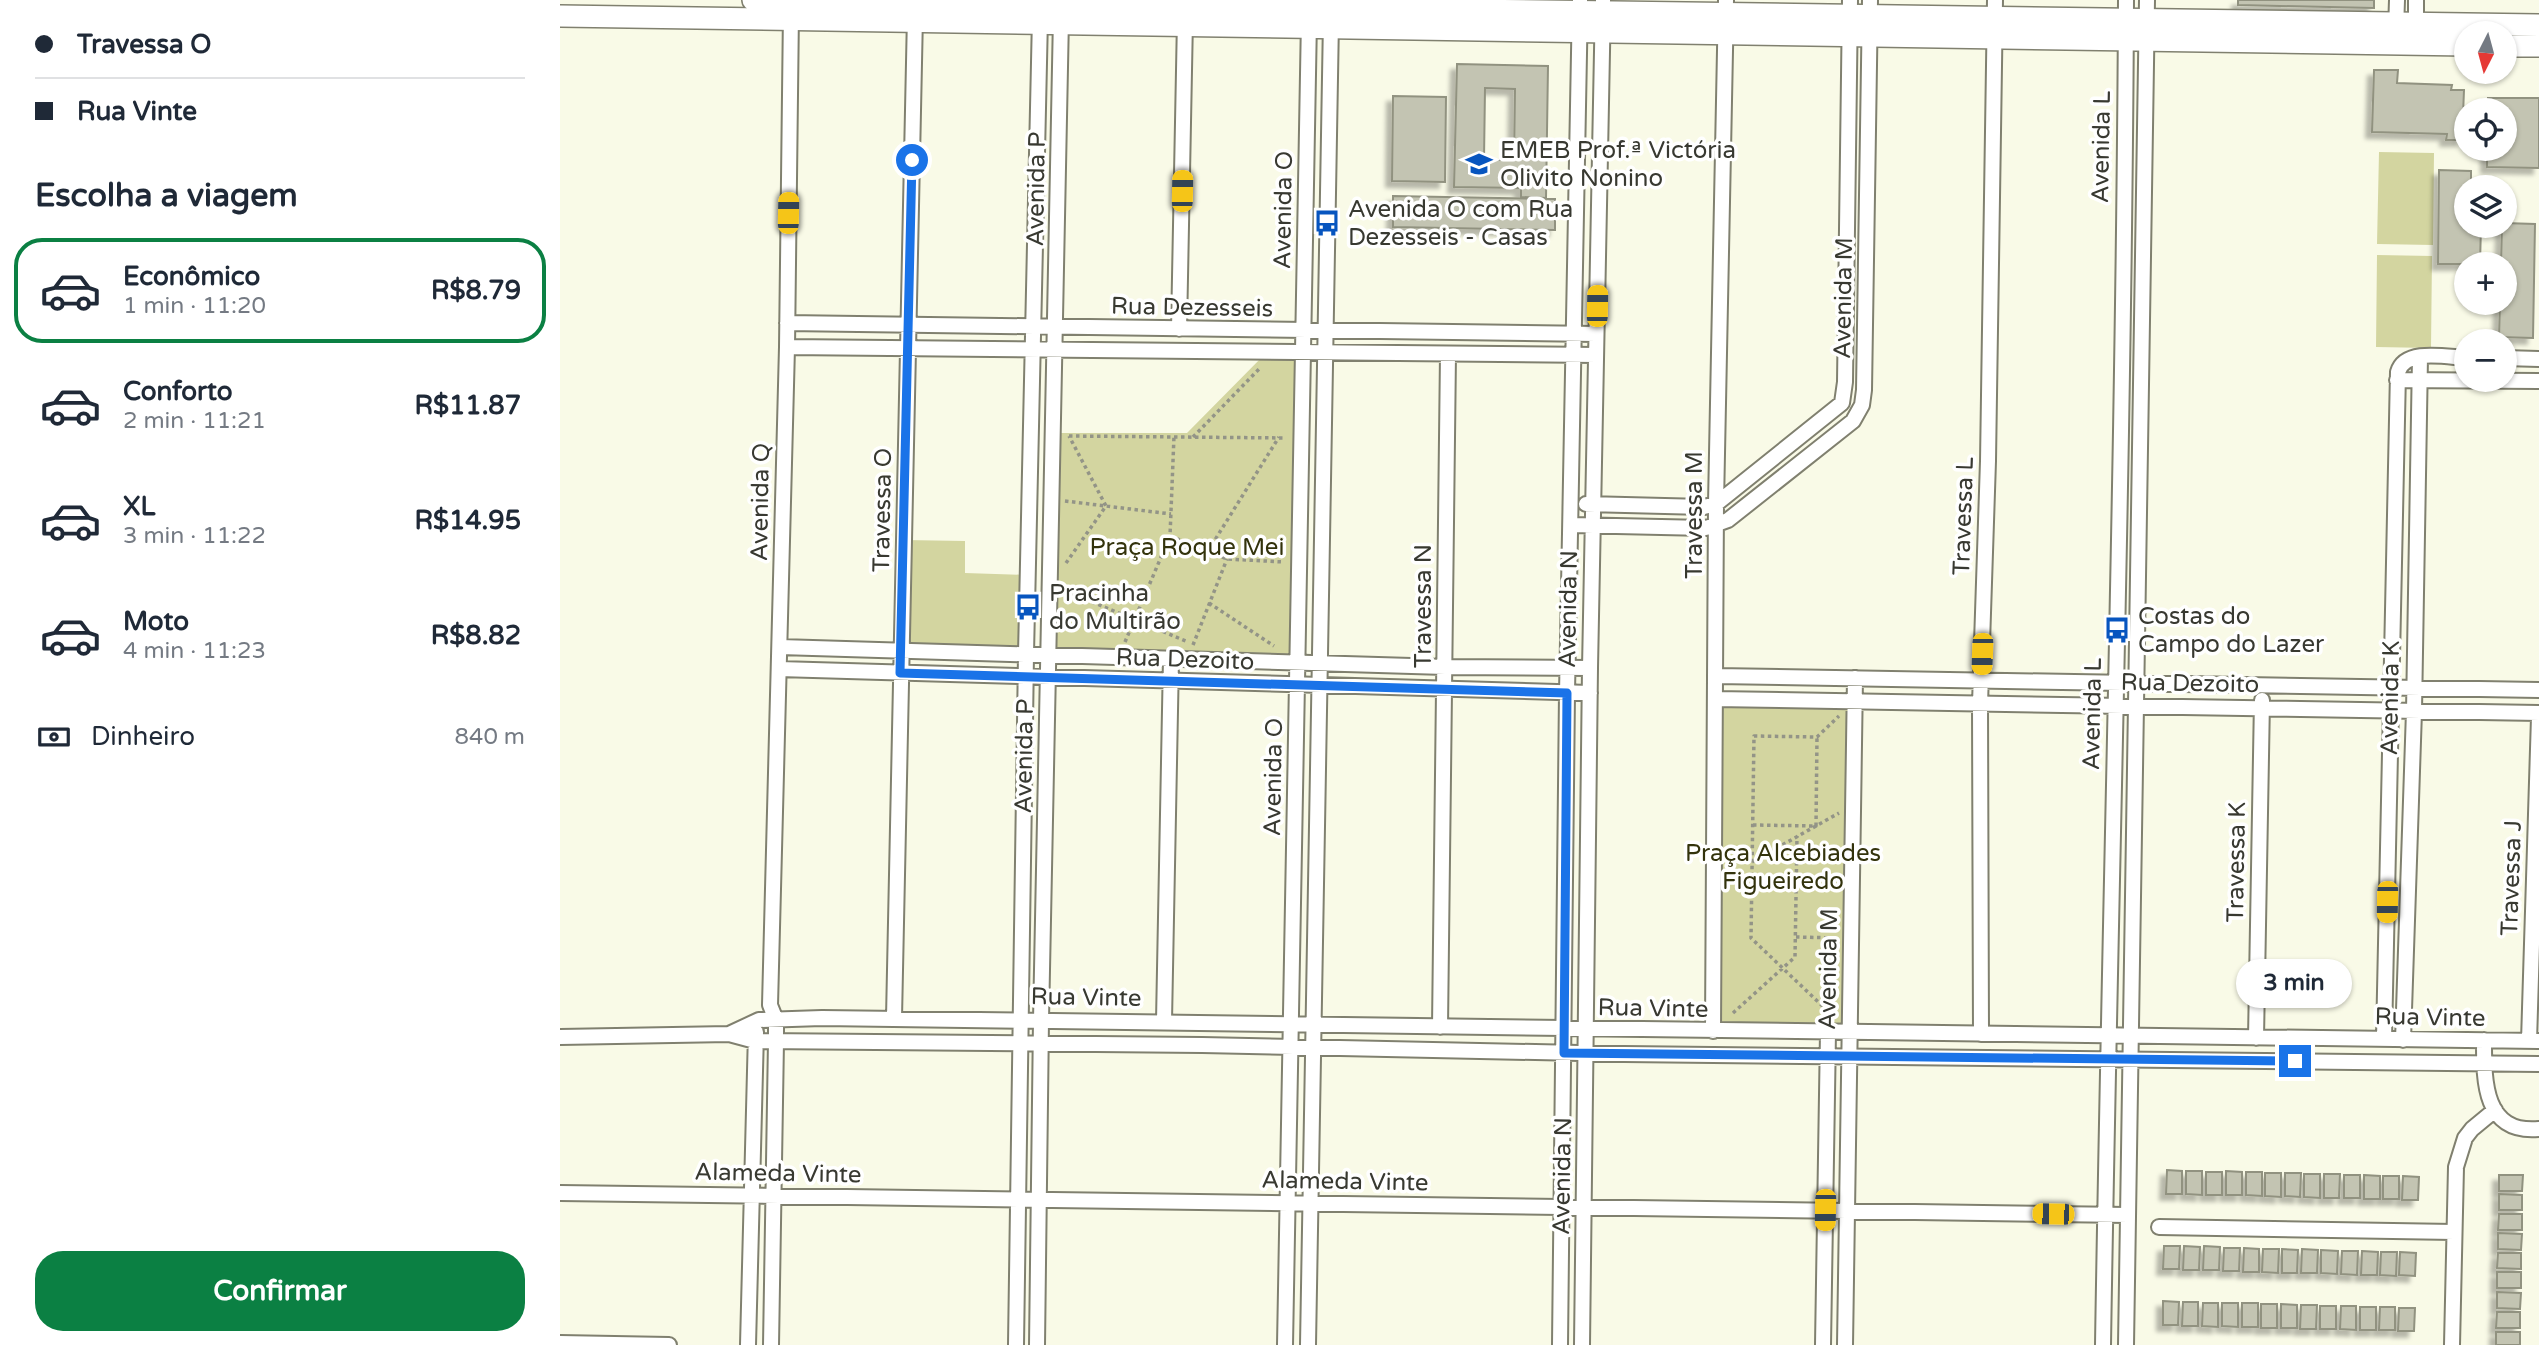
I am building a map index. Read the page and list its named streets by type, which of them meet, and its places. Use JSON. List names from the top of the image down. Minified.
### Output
{"streets":{"street":["Avenida L","Avenida P","Avenida O","Avenida M","Rua Dezesseis","Avenida Q","Travessa O","Travessa M","Travessa L","Travessa N","Avenida N","Rua Dezoito","Avenida K","Travessa K","Travessa J","Rua Vinte","Alameda Vinte"]},"crossings":[["Avenida L","Rua Dezoito"],["Avenida L","Rua Vinte"],["Avenida L","Alameda Vinte"],["Avenida P","Rua Dezesseis"],["Avenida P","Rua Dezoito"],["Avenida P","Rua Vinte"],["Avenida P","Alameda Vinte"],["Avenida O","Rua Dezesseis"],["Avenida O","Rua Dezoito"],["Avenida O","Rua Vinte"],["Avenida O","Alameda Vinte"],["Avenida M","Rua Dezoito"],["Avenida M","Rua Vinte"],["Avenida M","Alameda Vinte"],["Rua Dezesseis","Avenida Q"],["Rua Dezesseis","Travessa O"],["Rua Dezesseis","Travessa N"],["Rua Dezesseis","Avenida N"],["Avenida Q","Rua Dezoito"],["Avenida Q","Rua Vinte"],["Avenida Q","Alameda Vinte"],["Travessa O","Rua Dezoito"],["Travessa O","Rua Vinte"],["Travessa M","Rua Dezoito"],["Travessa M","Rua Vinte"],["Travessa L","Rua Dezoito"],["Travessa L","Rua Vinte"],["Travessa N","Rua Dezoito"],["Travessa N","Rua Vinte"],["Avenida N","Rua Dezoito"],["Avenida N","Rua Vinte"],["Avenida N","Alameda Vinte"],["Rua Dezoito","Avenida K"],["Rua Dezoito","Travessa K"],["Rua Dezoito","Travessa J"],["Avenida K","Rua Vinte"],["Travessa K","Rua Vinte"],["Travessa J","Rua Vinte"]],"parks":["Praça Roque Mei","Praça Alcebiades Figueiredo"],"places":{"school or university":["EMEB Prof.ª Victória Olivito Nonino"],"bus stop":["Avenida O com Rua Dezesseis - Casas","Pracinha do Multirão","Costas do Campo do Lazer"]},"north":"bottom","page":{"banner":["Travessa O","Rua Vinte"],"map_buttons":["+","−"],"heading":"Escolha a viagem","list":[{"name":"Econômico","note":"1 min · 11:20","value":"R$8.79"},{"name":"Conforto","note":"2 min · 11:21","value":"R$11.87"},{"name":"XL","note":"3 min · 11:22","value":"R$14.95"},{"name":"Moto","note":"4 min · 11:23","value":"R$8.82"}],"pay":["Dinheiro","840 m"],"bubble":"3 min","buttons":"Confirmar"}}
